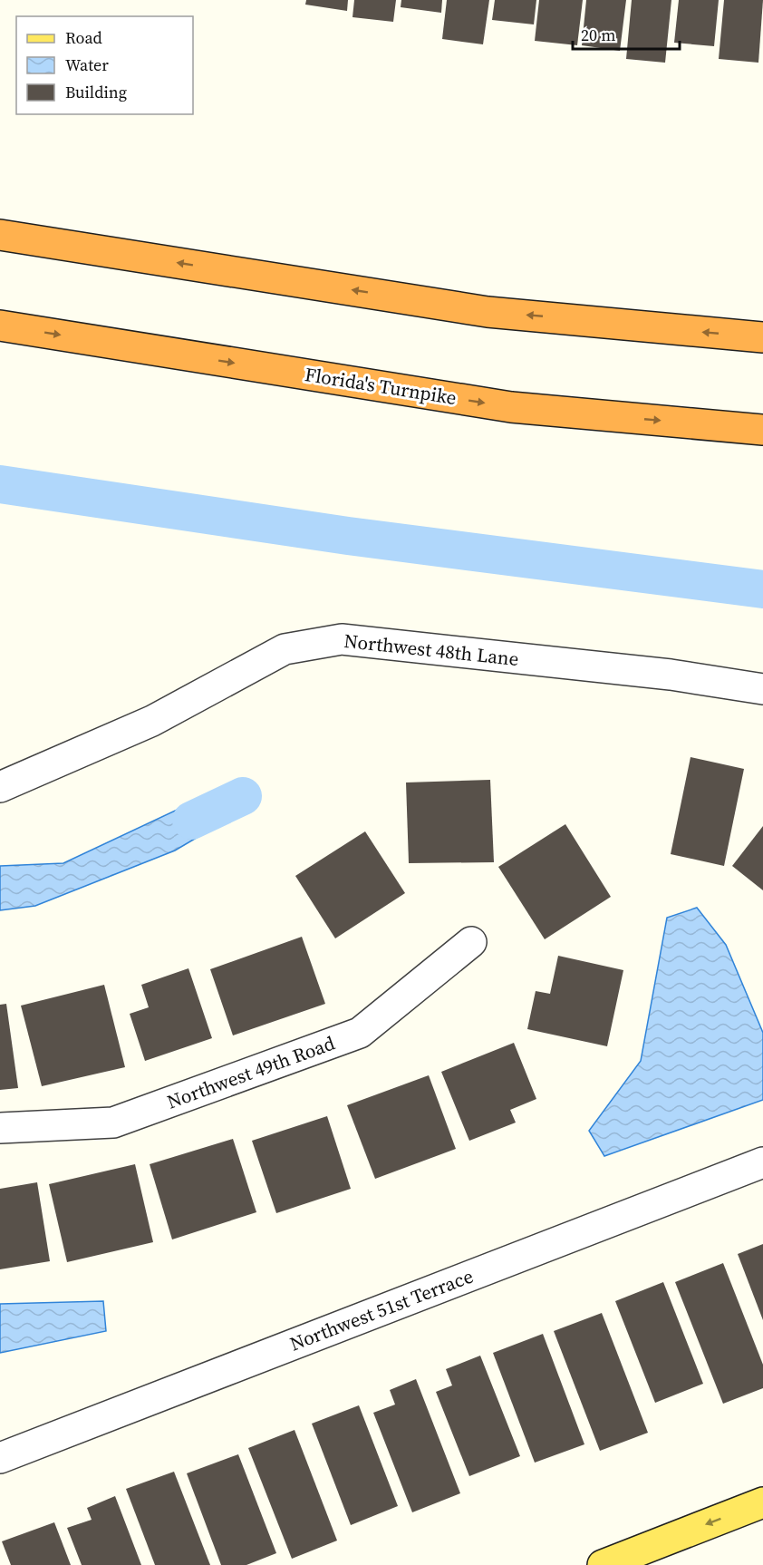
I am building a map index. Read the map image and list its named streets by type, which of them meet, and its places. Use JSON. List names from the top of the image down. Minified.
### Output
{"streets":{"highway":["Florida's Turnpike"],"street":["Northwest 48th Lane","Northwest 49th Road","Northwest 51st Terrace"]},"legend":["Road","Water","Building"],"scale_bar":"20 m"}
